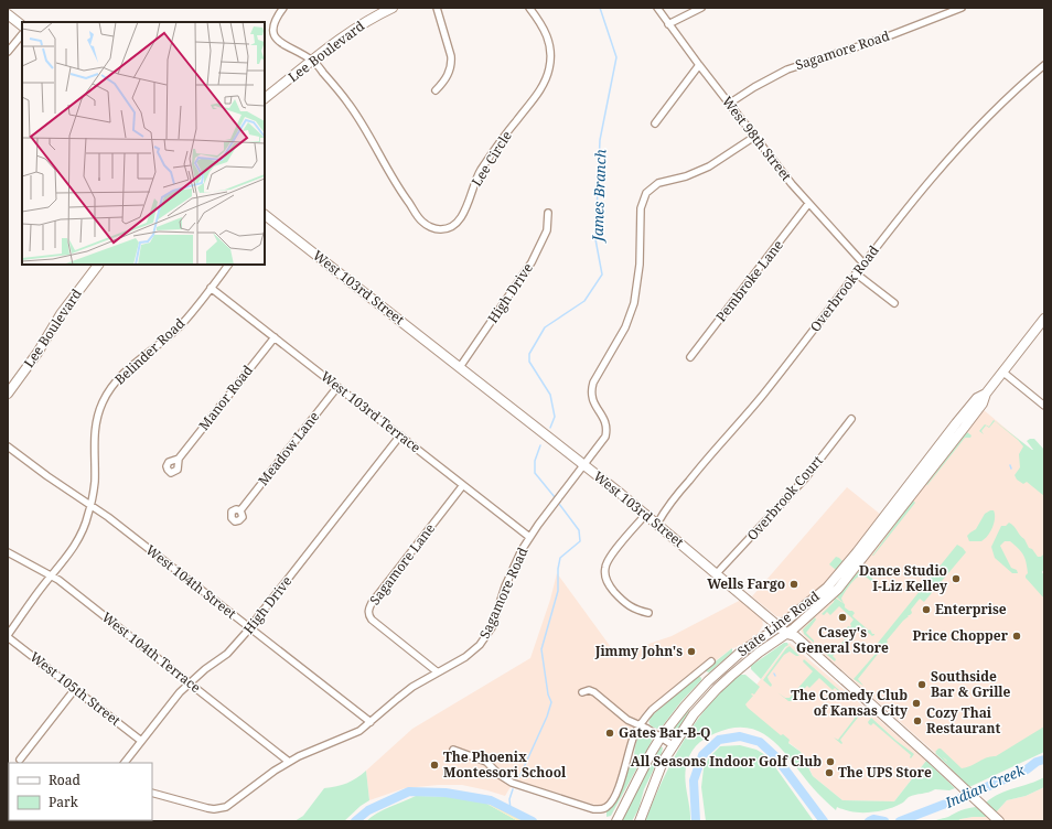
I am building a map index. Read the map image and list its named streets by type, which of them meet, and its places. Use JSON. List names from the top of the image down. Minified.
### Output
{"streets":{"main road":["Lee Boulevard","West 103rd Street","State Line Road"],"street":["Sagamore Road","West 98th Street","Lee Circle","Pembroke Lane","Overbrook Road","High Drive","Belinder Road","Manor Road","West 103rd Terrace","Meadow Lane","Overbrook Court","Sagamore Lane","West 104th Street","West 104th Terrace","West 105th Street"]},"crossings":[["Sagamore Road","West 98th Street"],["Sagamore Road","West 103rd Street"],["Sagamore Road","West 103rd Terrace"],["Sagamore Road","Sagamore Lane"],["Sagamore Road","West 104th Street"],["Sagamore Road","West 104th Terrace"],["Lee Boulevard","Lee Circle"],["West 98th Street","Pembroke Lane"],["West 98th Street","Overbrook Road"],["West 103rd Street","Overbrook Road"],["West 103rd Street","High Drive"],["West 103rd Street","Overbrook Court"],["West 103rd Street","State Line Road"],["High Drive","West 103rd Terrace"],["High Drive","West 104th Street"],["High Drive","West 104th Terrace"],["High Drive","West 105th Street"],["Belinder Road","West 103rd Terrace"],["Belinder Road","West 104th Street"],["Belinder Road","West 104th Terrace"],["Belinder Road","West 105th Street"],["Manor Road","West 103rd Terrace"],["West 103rd Terrace","Meadow Lane"],["West 103rd Terrace","Sagamore Lane"]],"water":["James Branch","Indian Creek"],"places":["Dance Studio I-Liz Kelley","Wells Fargo","Enterprise","Casey's General Store","Price Chopper","Jimmy John's","Southside Bar & Grille","The Comedy Club of Kansas City","Cozy Thai Restaurant","Gates Bar-B-Q","All Seasons Indoor Golf Club","The Phoenix Montessori School","The UPS Store"],"legend":["Road","Park"]}
